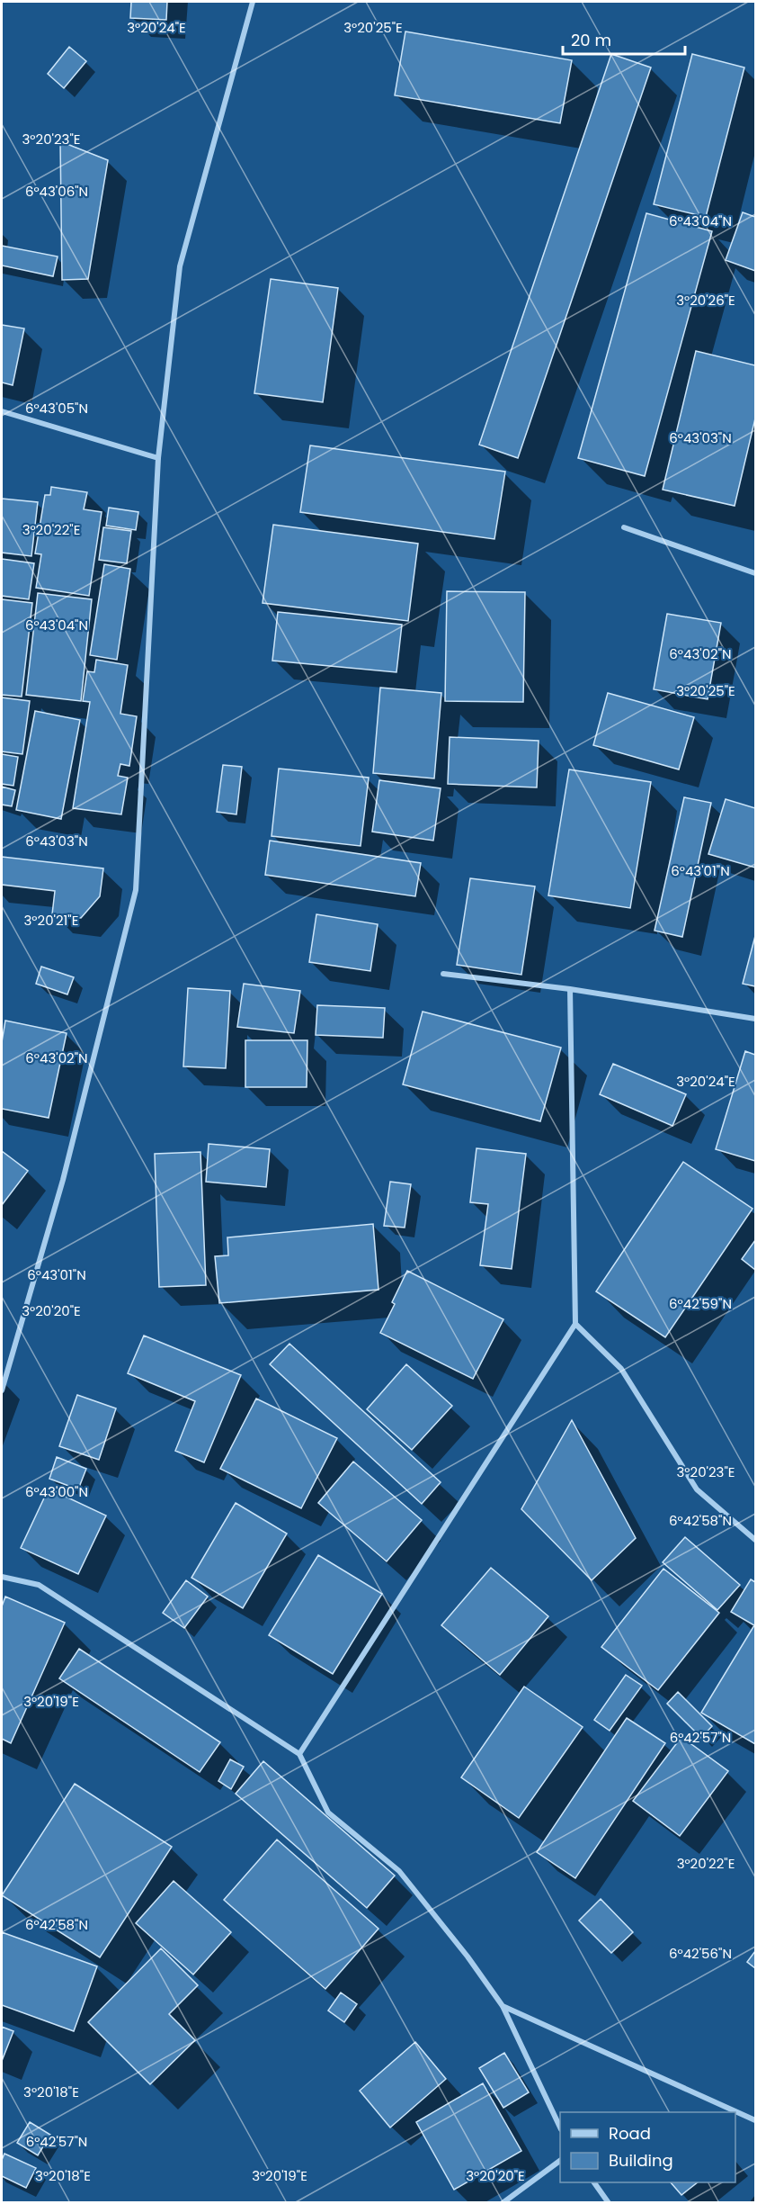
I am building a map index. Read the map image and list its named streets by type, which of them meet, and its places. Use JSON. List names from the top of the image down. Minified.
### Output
{"legend":["Road","Building"],"scale_bar":"20 m","coordinates":["3°20'24\"E","3°20'25\"E","3°20'23\"E","6°43'06\"N","6°43'04\"N","3°20'26\"E","6°43'05\"N","6°43'03\"N","3°20'22\"E","6°43'02\"N","6°43'01\"N","3°20'21\"E","6°42'59\"N","3°20'20\"E","6°43'00\"N","6°42'58\"N","3°20'19\"E","6°42'57\"N","6°42'56\"N","3°20'18\"E"]}
